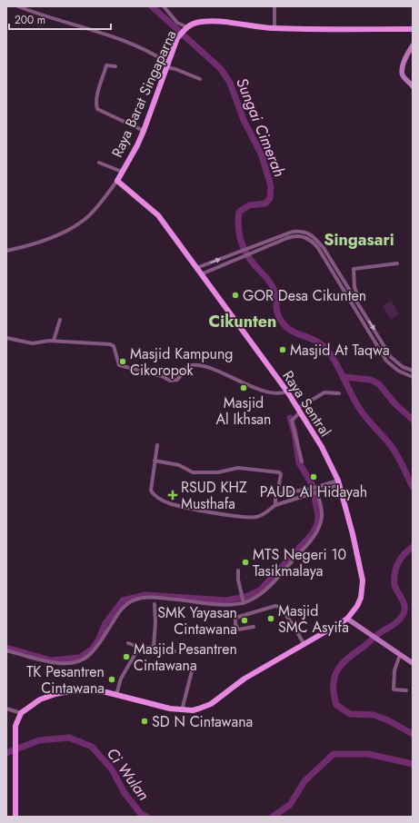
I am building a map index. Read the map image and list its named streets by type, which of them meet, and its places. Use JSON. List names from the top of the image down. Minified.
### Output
{"streets":{"main road":["Raya Barat Singaparna","Raya Sentral"]},"crossings":[["Raya Barat Singaparna","Raya Sentral"]],"districts":["Singasari","Cikunten"],"water":["Sungai Cimerah","Ci Wulan"],"places":{"other":["GOR Desa Cikunten","Masjid At Taqwa","Masjid Kampung Cikoropok","Masjid Al Ikhsan","PAUD Al Hidayah","MTS Negeri 10 Tasikmalaya","Masjid SMC Asyifa","SMK Yayasan Cintawana","Masjid Pesantren Cintawana","TK Pesantren Cintawana","SD N Cintawana"],"health":["RSUD KHZ Musthafa"]},"scale_bar":"200 m"}
